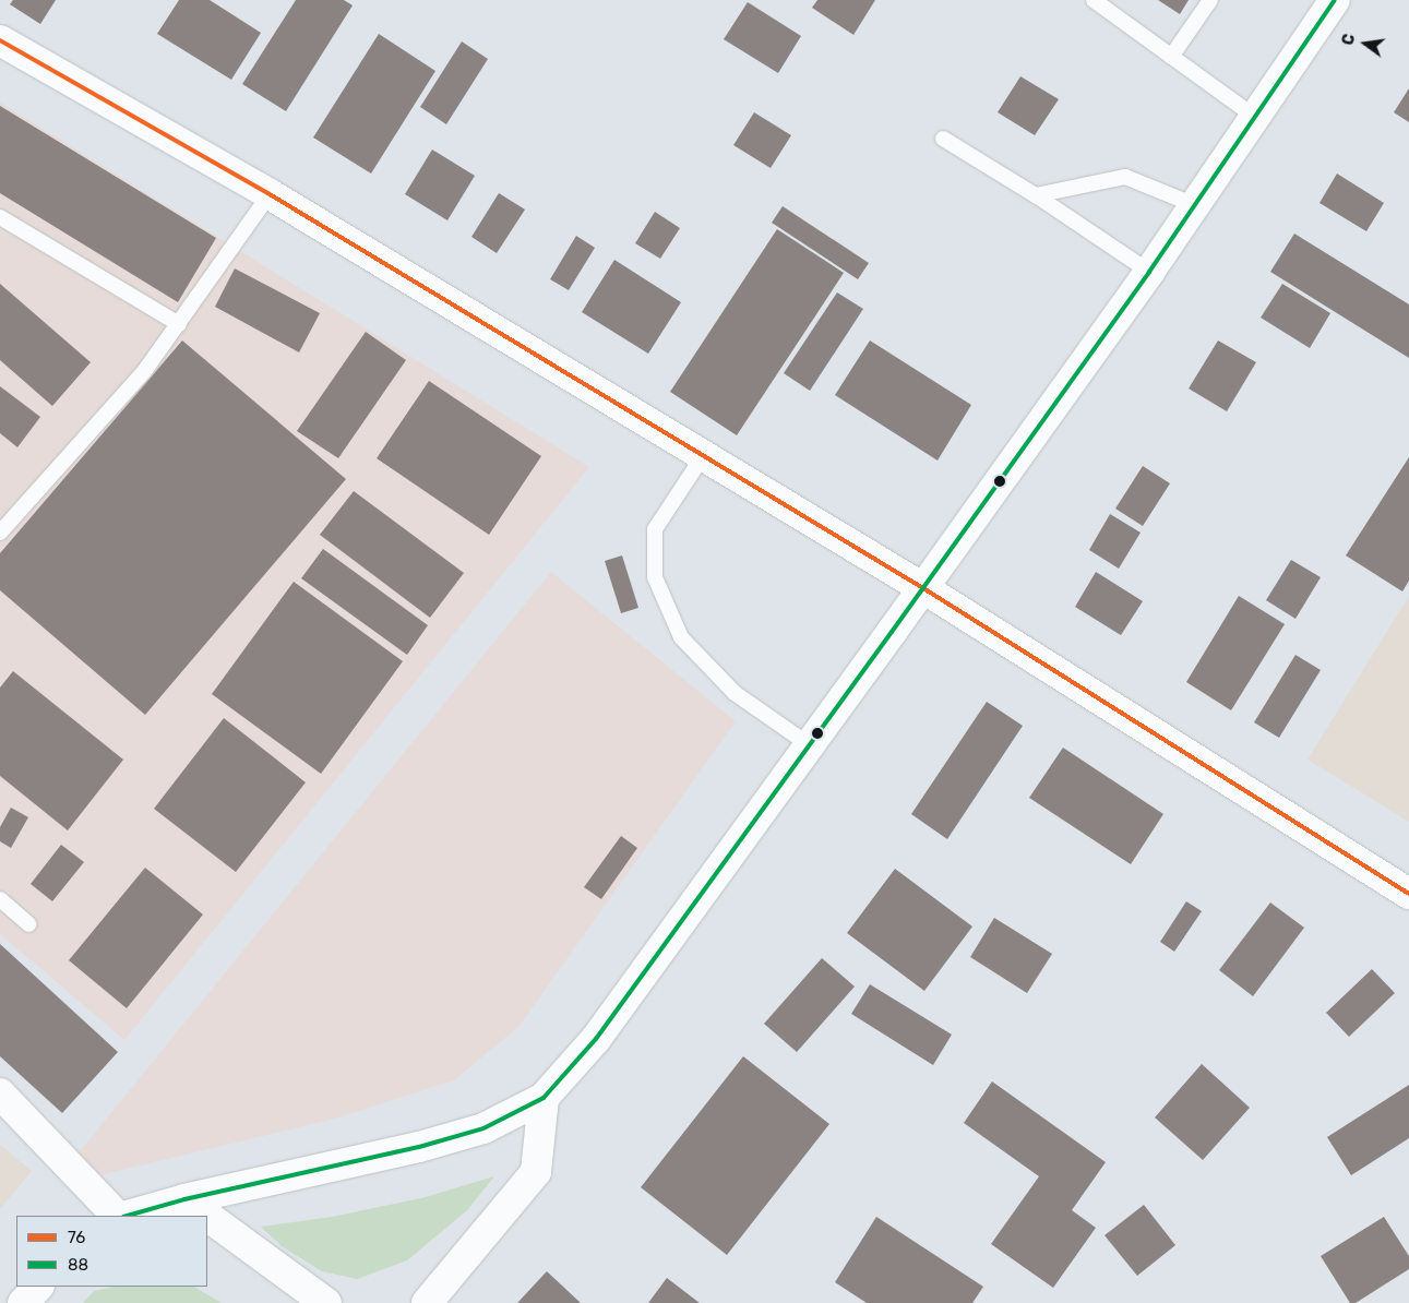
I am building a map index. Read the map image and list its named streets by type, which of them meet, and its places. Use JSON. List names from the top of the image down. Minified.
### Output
{"lines":["transit line 88","transit line 76"],"legend":["76","88"],"north":"left"}
